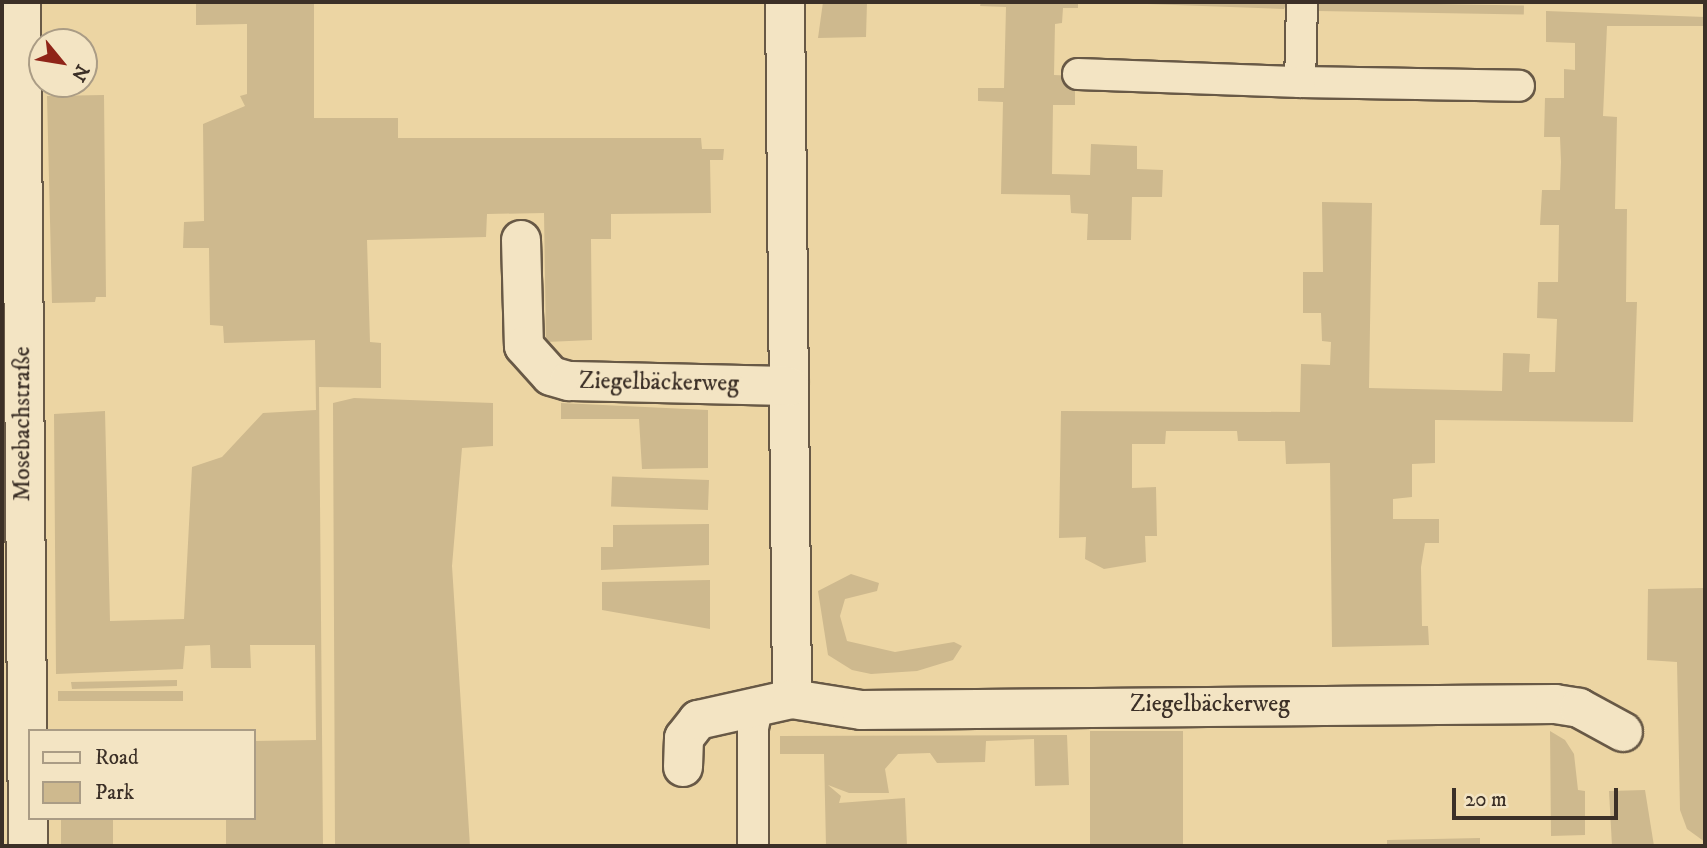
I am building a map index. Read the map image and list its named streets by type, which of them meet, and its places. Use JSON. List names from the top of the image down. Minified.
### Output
{"streets":{"street":["Ziegelbäckerweg","Mosebachstraße"]},"legend":["Road","Park"],"scale_bar":"20 m","north":"bottom right"}
